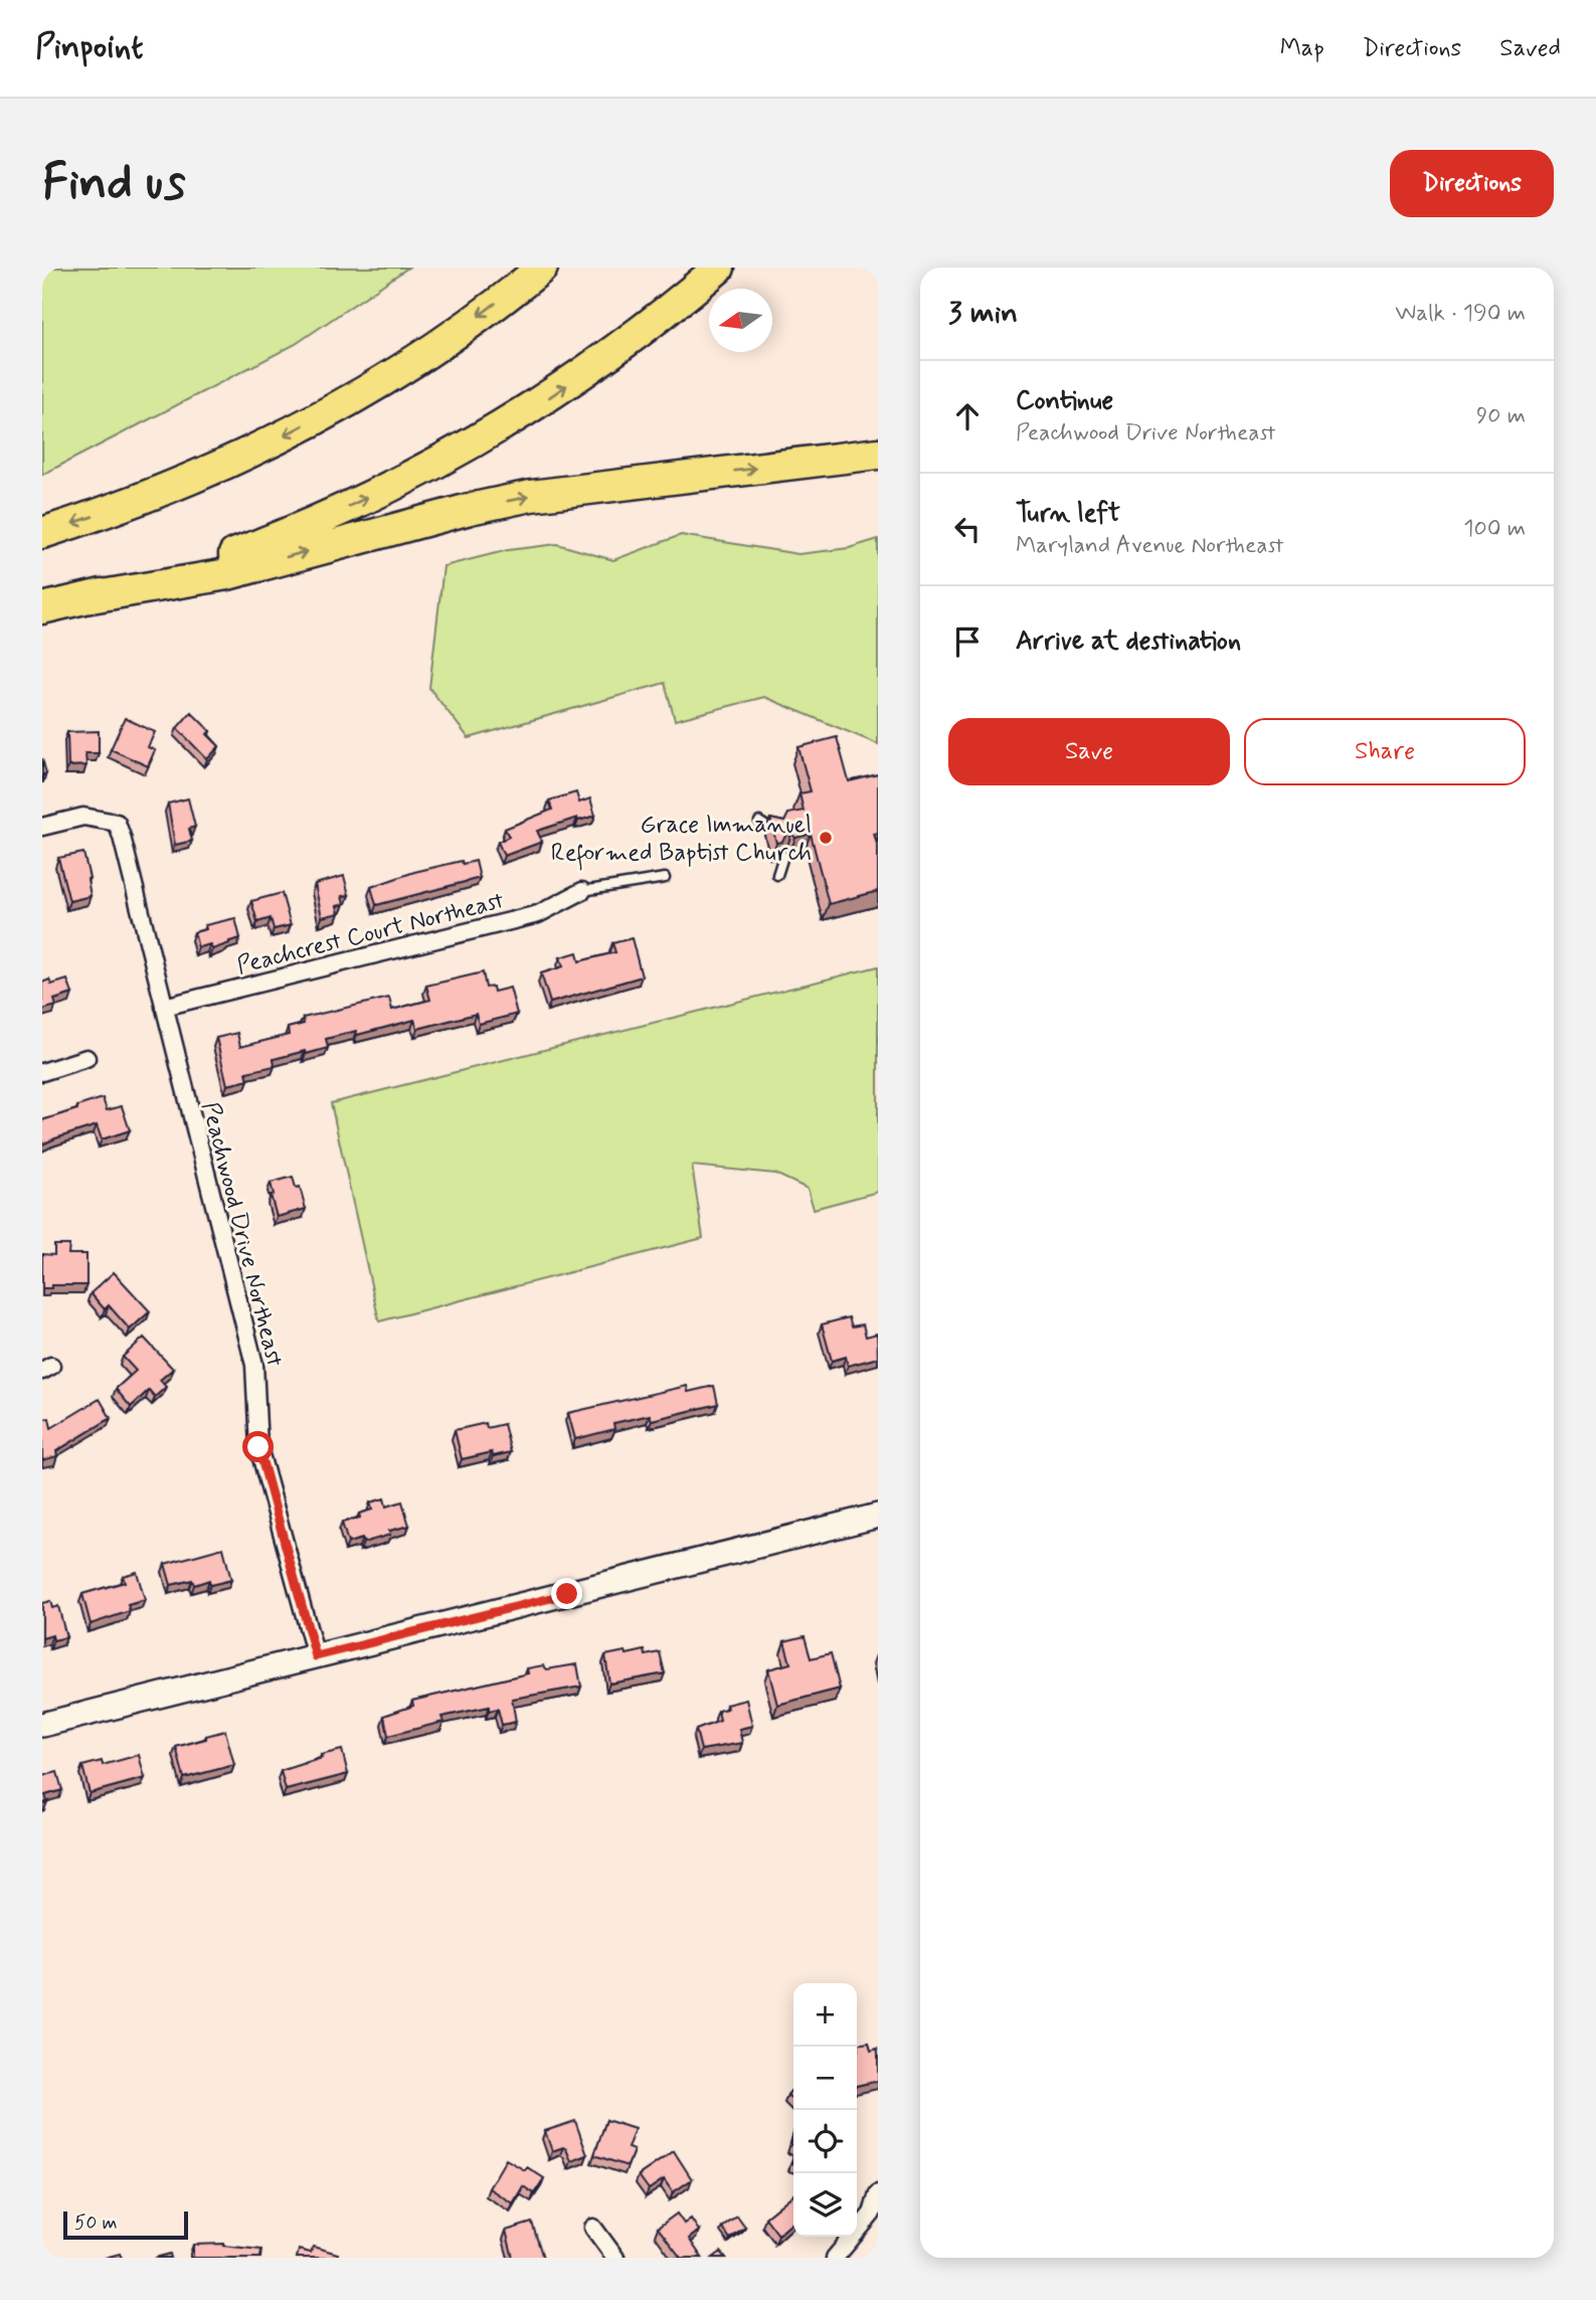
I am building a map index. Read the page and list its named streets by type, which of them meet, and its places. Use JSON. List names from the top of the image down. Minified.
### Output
{"streets":{"street":["Peachcrest Court Northeast","Peachwood Drive Northeast"]},"crossings":[["Peachcrest Court Northeast","Peachwood Drive Northeast"]],"places":["Grace Immanuel Reformed Baptist Church"],"scale_bar":"50 m","north":"left","page":{"header":"Pinpoint","nav":["Map","Directions","Saved"],"buttons":["Directions",["Save","Share"]],"title":"Find us","heading":["3 min","Walk · 190 m"],"list":[["Continue","Peachwood Drive Northeast","90 m"],["Turn left","Maryland Avenue Northeast","100 m"],"Arrive at destination"],"map_buttons":["+","−"],"scale":"50 m"}}
